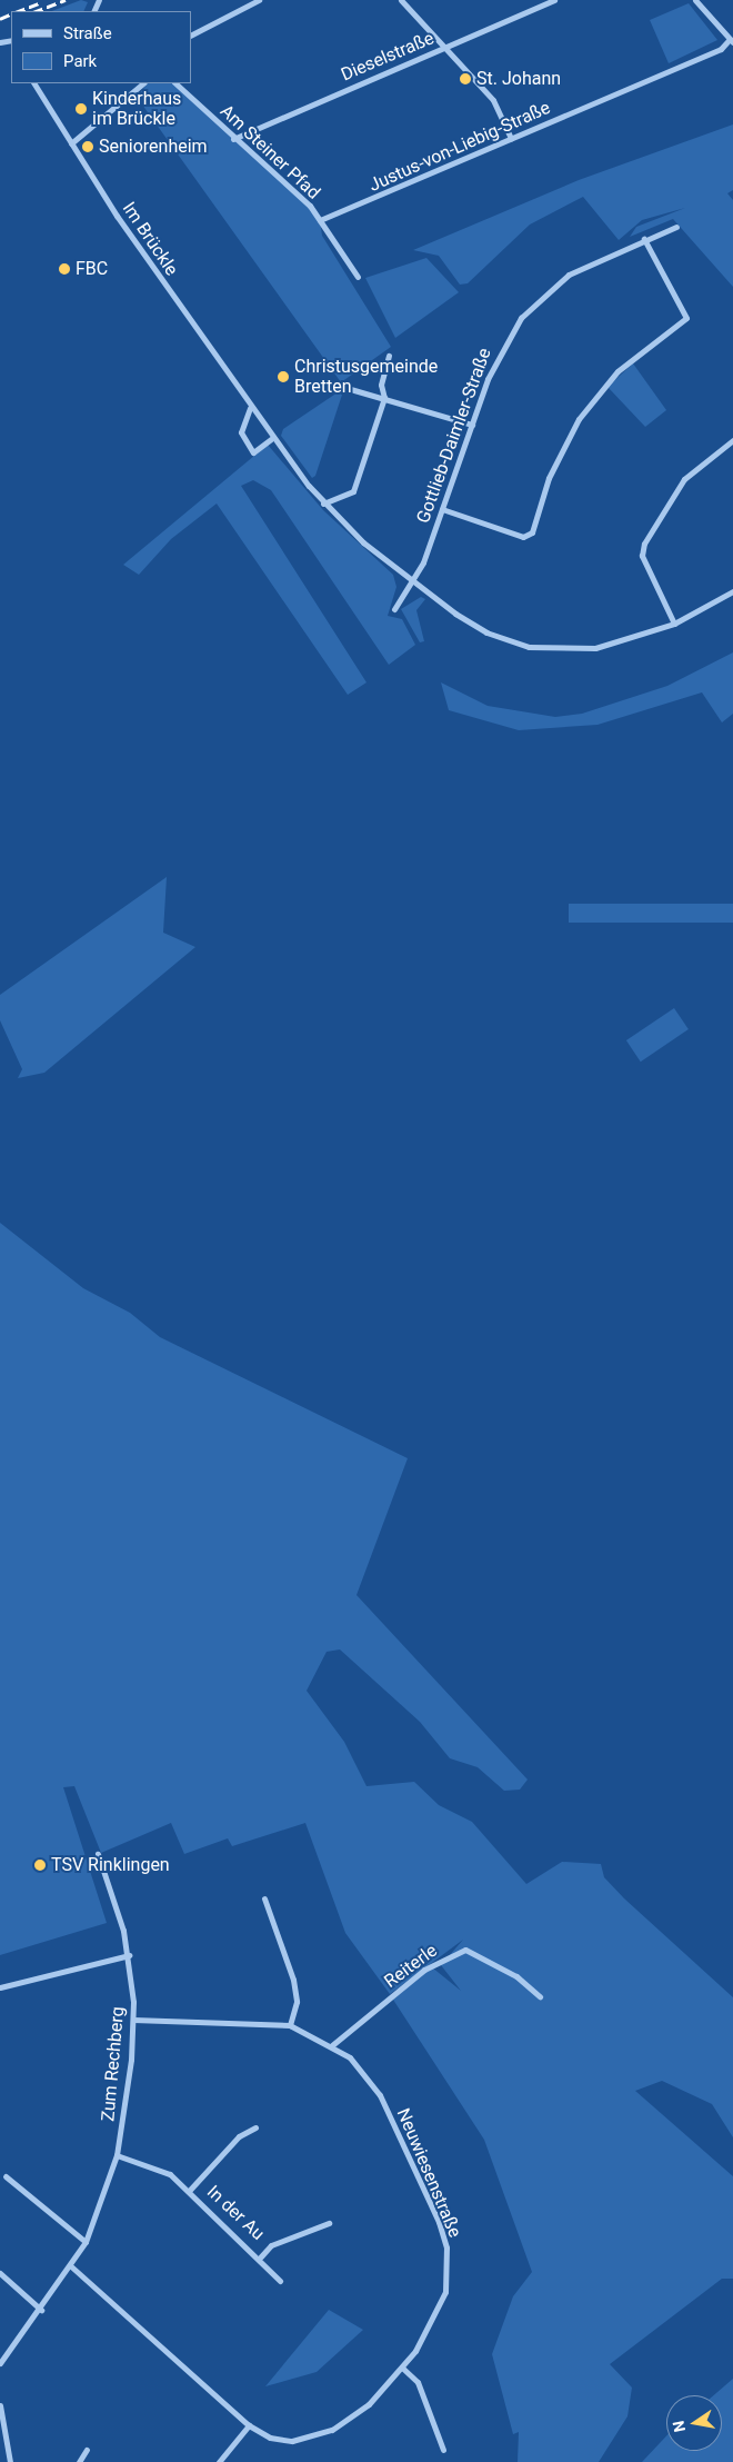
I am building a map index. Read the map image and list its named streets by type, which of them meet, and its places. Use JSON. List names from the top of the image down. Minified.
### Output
{"streets":{"street":["Dieselstraße","Justus-von-Liebig-Straße","Am Steiner Pfad","Im Brückle","Gottlieb-Daimler-Straße","Reiterle","Zum Rechberg","Neuwiesenstraße","In der Au"]},"crossings":[["Dieselstraße","Am Steiner Pfad"],["Justus-von-Liebig-Straße","Am Steiner Pfad"],["Im Brückle","Gottlieb-Daimler-Straße"],["Reiterle","Neuwiesenstraße"],["Zum Rechberg","Neuwiesenstraße"],["Zum Rechberg","In der Au"]],"places":["St. Johann","Kinderhaus im Brückle","Seniorenheim","FBC","Christusgemeinde Bretten","TSV Rinklingen"],"legend":["Straße","Park"],"north":"left"}
